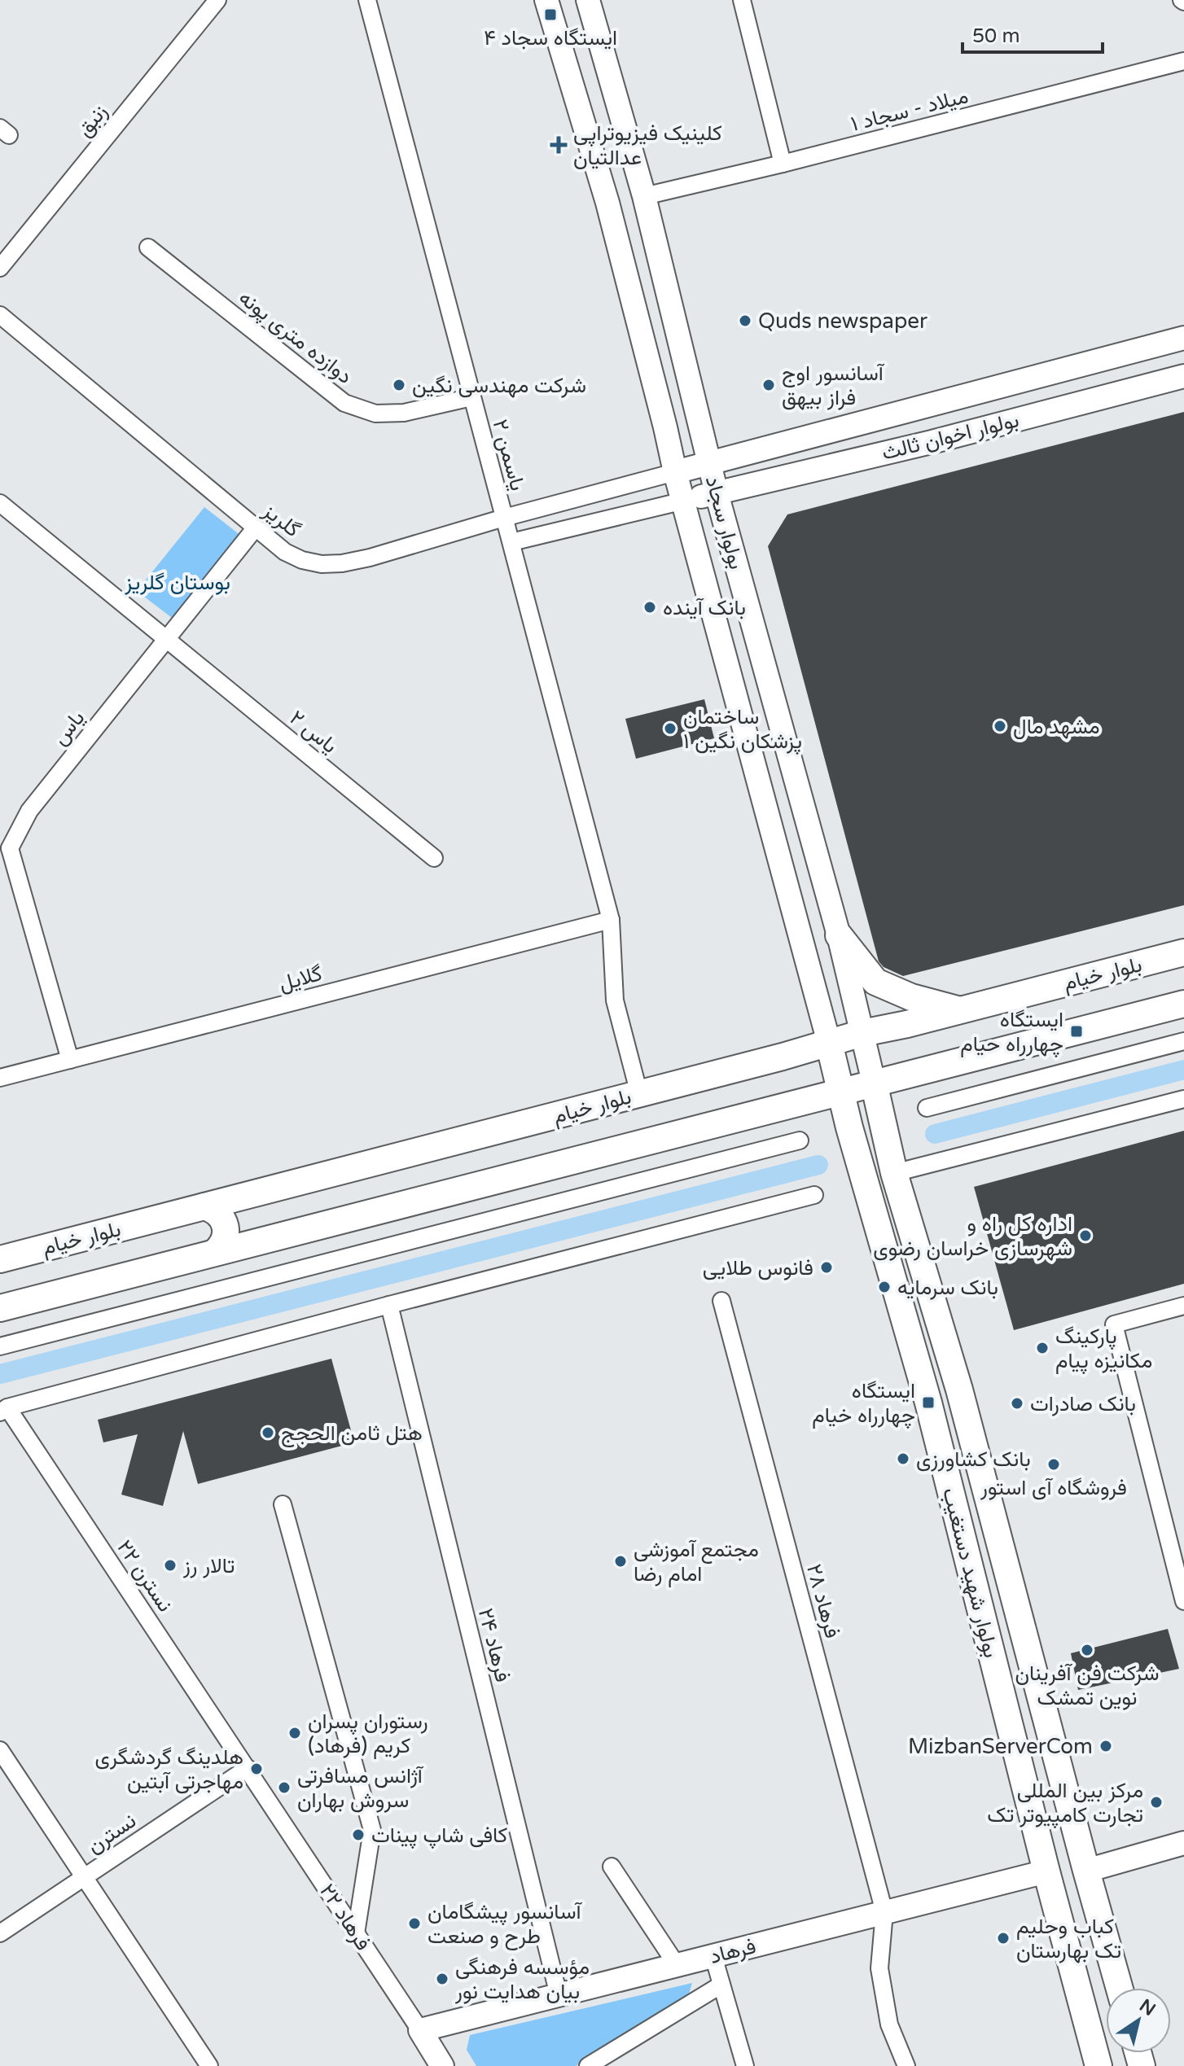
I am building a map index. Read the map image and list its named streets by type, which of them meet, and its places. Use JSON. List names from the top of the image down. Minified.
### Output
{"streets":{"main road":["بولوار اخوان ثالث","بولوار سجاد","بلوار خیام","بولوار شهید دستغیب","فرهاد ۲۲","فرهاد"],"street":["میلاد - سجاد ۱","زنبق","دوازده متری پونه","یاسمن ۲","گلریز","یاس","یاس ۲","گلایل","نسترن ۲۲","فرهاد ۲۸","فرهاد ۲۴","نسترن"]},"crossings":[["میلاد - سجاد ۱","بولوار سجاد"],["دوازده متری پونه","یاسمن ۲"],["بولوار اخوان ثالث","بولوار سجاد"],["یاسمن ۲","گلریز"],["یاسمن ۲","بلوار خیام"],["یاسمن ۲","گلایل"],["گلریز","بولوار سجاد"],["گلریز","یاس"],["بولوار سجاد","بلوار خیام"],["بولوار سجاد","بولوار شهید دستغیب"],["یاس","یاس ۲"],["بلوار خیام","بولوار شهید دستغیب"],["بولوار شهید دستغیب","فرهاد"],["نسترن ۲۲","نسترن"],["نسترن ۲۲","فرهاد ۲۲"],["فرهاد ۲۸","فرهاد"],["فرهاد ۲۴","فرهاد"],["نسترن","فرهاد ۲۲"],["فرهاد ۲۲","فرهاد"]],"parks":["بوستان گلریز"],"places":{"transit":["ایستگاه سجاد ۴","ایستگاه چهارراه حیام","ایستگاه چهارراه خیام"],"health":["کلینیک فیزیوتراپی عدالتیان"],"other":["Quds newspaper","شرکت مهندسی نگین","آسانسور اوج فراز بیهق","بانک آینده","مشهد مال","ساختمان پزشکان نگین ۱","اداره کل راه و شهرسازی خراسان رضوی","فانوس طلایی","بانک سرمایه","پارکینگ مکانیزه پیام","بانک صادرات","هتل ثامن الحجج","بانک کشاورزی","فروشگاه آی استور","مجتمع آموزشی امام رضا","تالار رز","شرکت فن آفرینان نوین تمشک","رستوران پسران کریم (فرهاد)","MizbanServerCom","هلدینگ گردشگری مهاجرتی آبتین","آژانس مسافرتی سروش بهاران","مرکز بین المللی تجارت کامپیوتر تک","کافی شاپ پینات","آسانسور پیشگامان طرح و صنعت","کباب وحلیم تک بهارستان","مؤسسه فرهنگی بیان هدایت نور"]},"scale_bar":"50 m","north":"top right"}
